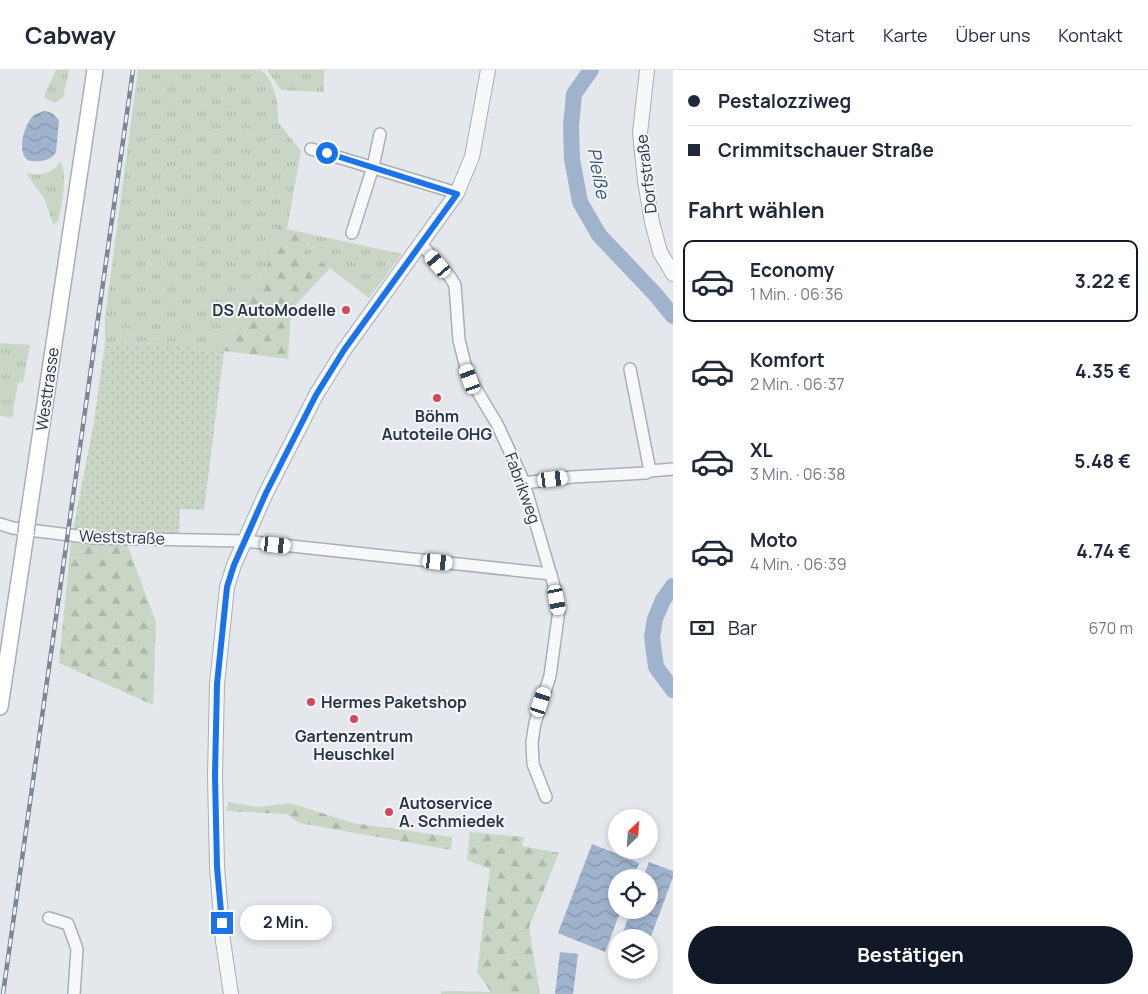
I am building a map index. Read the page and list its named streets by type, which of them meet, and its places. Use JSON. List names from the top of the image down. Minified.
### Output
{"streets":{"main road":["Westtrasse"],"street":["Dorfstraße","Fabrikweg","Weststraße"]},"water":["Pleiße"],"places":["DS AutoModelle","Böhm Autoteile OHG","Hermes Paketshop","Gartenzentrum Heuschkel","Autoservice A. Schmiedek"],"north":"top right","page":{"header":"Cabway","nav":["Start","Karte","Über uns","Kontakt"],"banner":["Pestalozziweg","Crimmitschauer Straße"],"heading":"Fahrt wählen","list":[{"name":"Economy","note":"1 Min. · 06:36","value":"3.22 €"},{"name":"Komfort","note":"2 Min. · 06:37","value":"4.35 €"},{"name":"XL","note":"3 Min. · 06:38","value":"5.48 €"},{"name":"Moto","note":"4 Min. · 06:39","value":"4.74 €"}],"pay":["Bar","670 m"],"bubble":"2 Min.","buttons":"Bestätigen"}}
